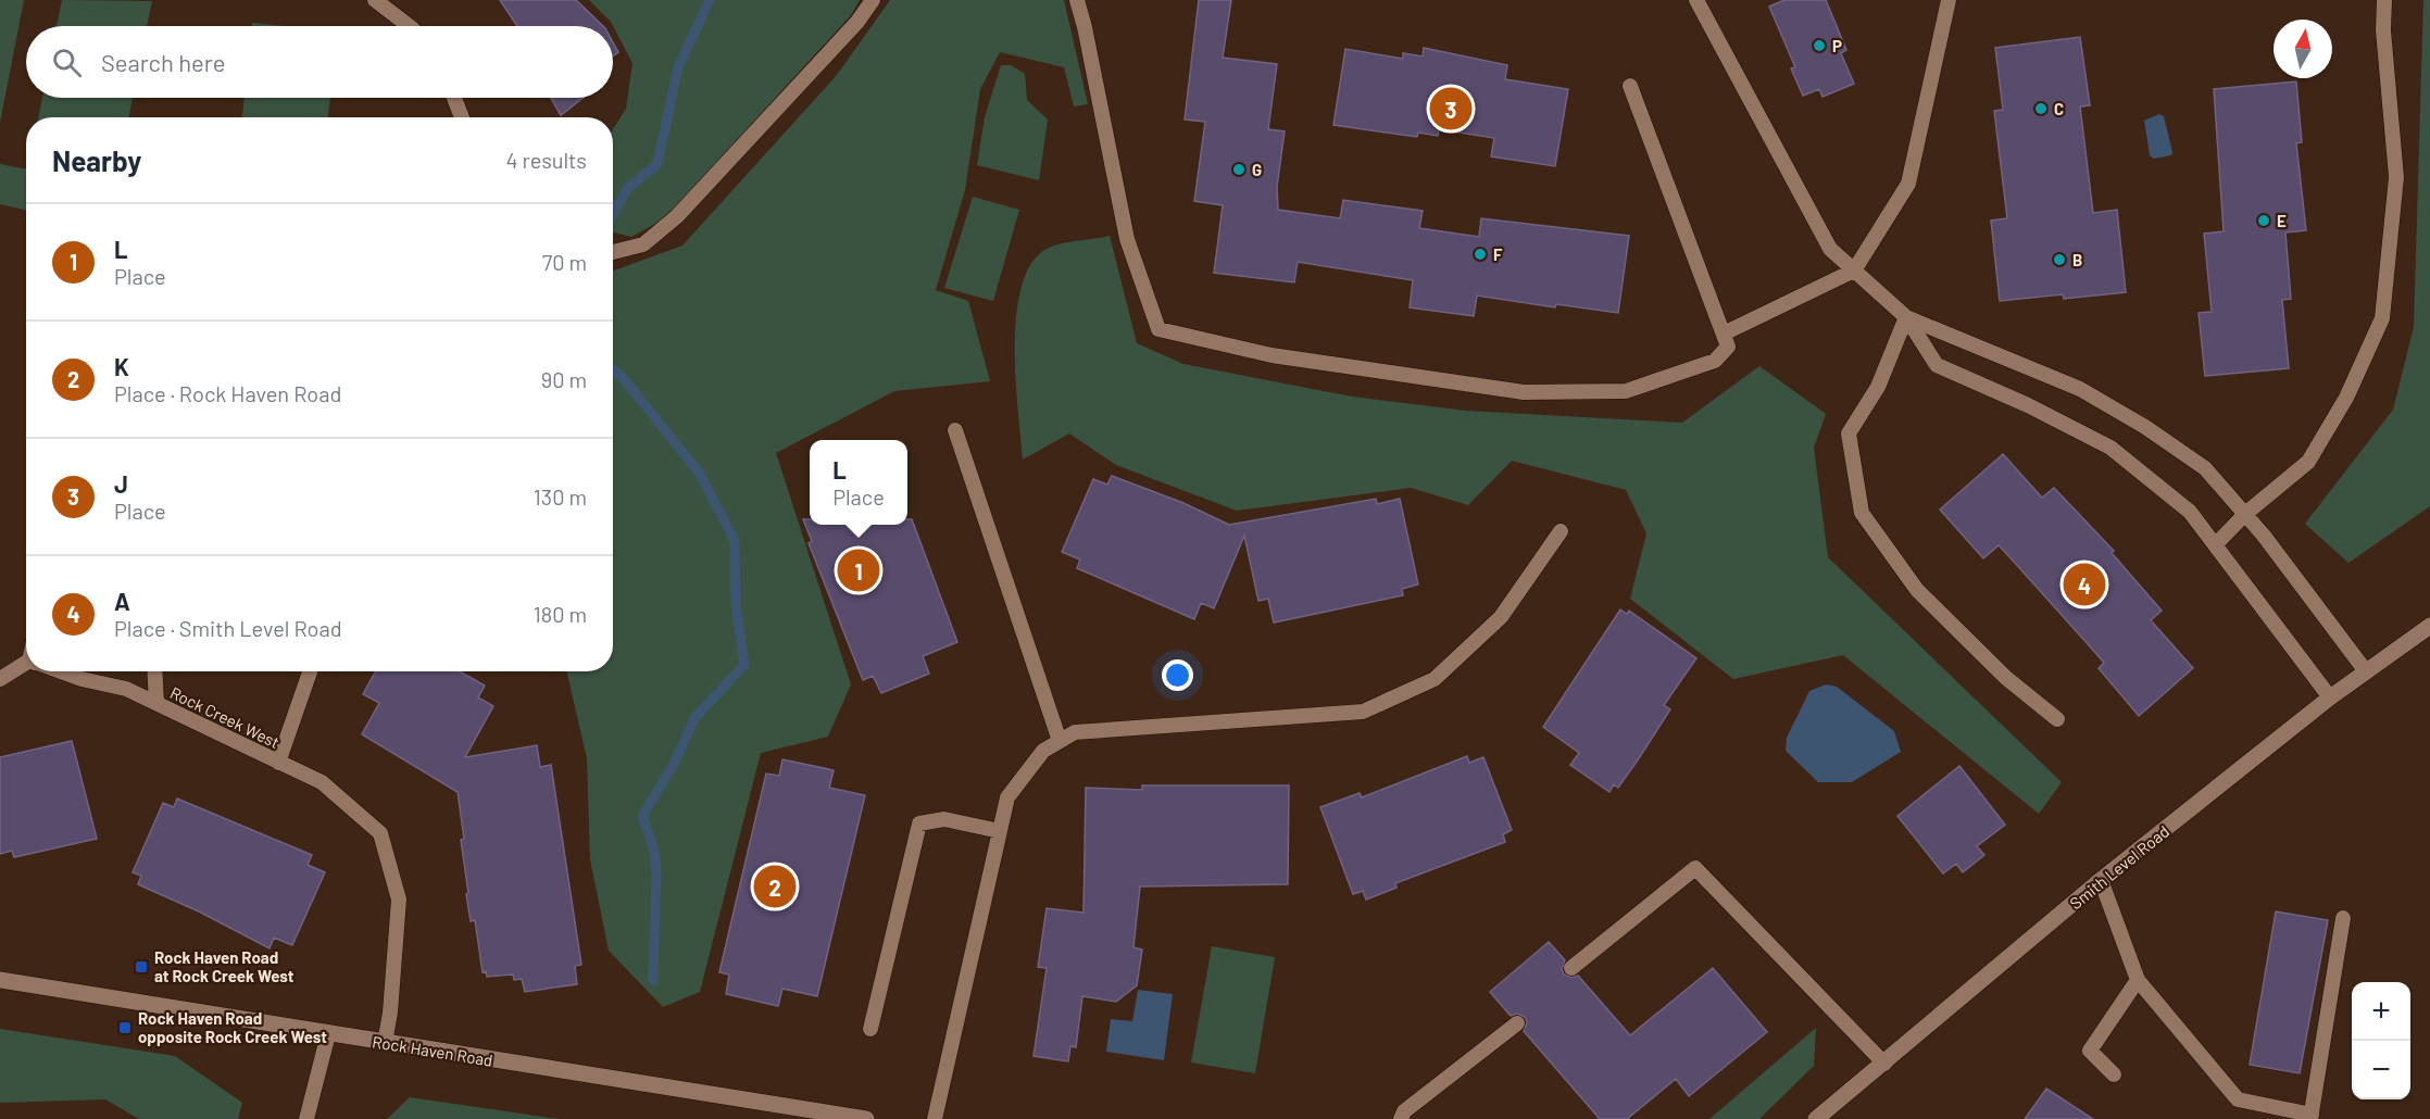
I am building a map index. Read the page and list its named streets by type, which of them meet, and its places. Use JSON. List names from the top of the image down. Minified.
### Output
{"streets":{"street":["Smith Level Road","Rock Haven Road"],"lane":["Rock Creek West"]},"crossings":[["Rock Creek West","Rock Haven Road"]],"places":{"other":["P","C","G","E","F","B"],"transit":["Rock Haven Road at Rock Creek West","Rock Haven Road opposite Rock Creek West"]},"north":"top","page":{"search":"Search here","pins":["3","1","4","2"],"heading":["Nearby","4 results"],"list":[{"mark":"1","name":"L","note":"Place","value":"70 m"},{"mark":"2","name":"K","note":"Place · Rock Haven Road","value":"90 m"},{"mark":"3","name":"J","note":"Place","value":"130 m"},{"mark":"4","name":"A","note":"Place · Smith Level Road","value":"180 m"}],"popup":["L","Place"],"map_buttons":["+","−"]}}
